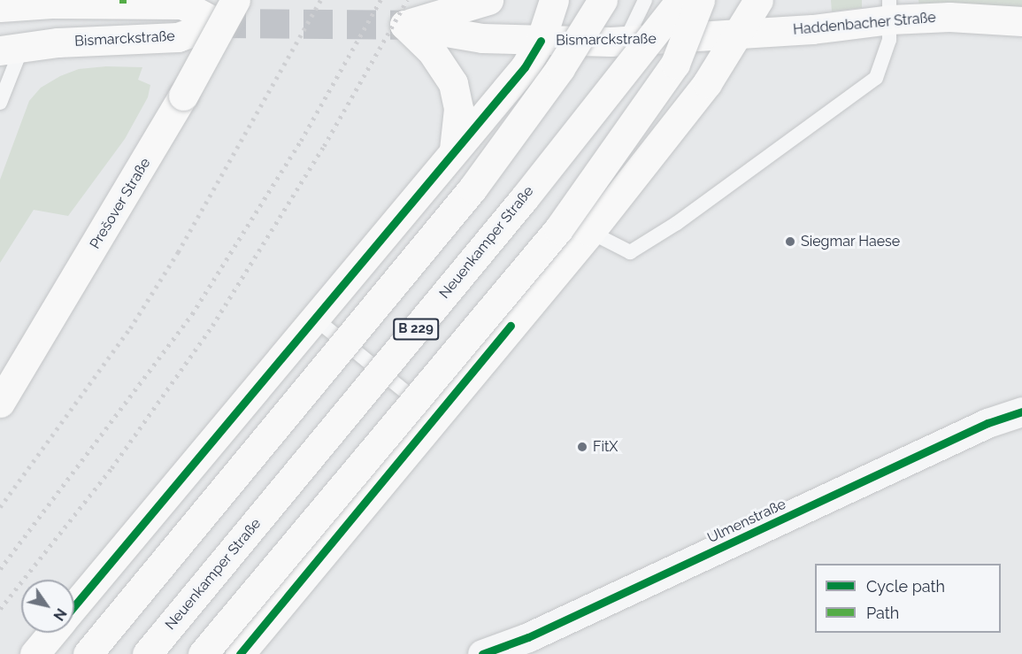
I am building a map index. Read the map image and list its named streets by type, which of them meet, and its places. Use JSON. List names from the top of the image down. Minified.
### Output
{"streets":{"main road":["Haddenbacher Straße","Bismarckstraße","Prešover Straße","Neuenkamper Straße","B 229"],"street":["Ulmenstraße"]},"crossings":[["Haddenbacher Straße","Bismarckstraße"]],"places":["Siegmar Haese","FitX"],"legend":["Cycle path","Path"],"north":"bottom right"}
